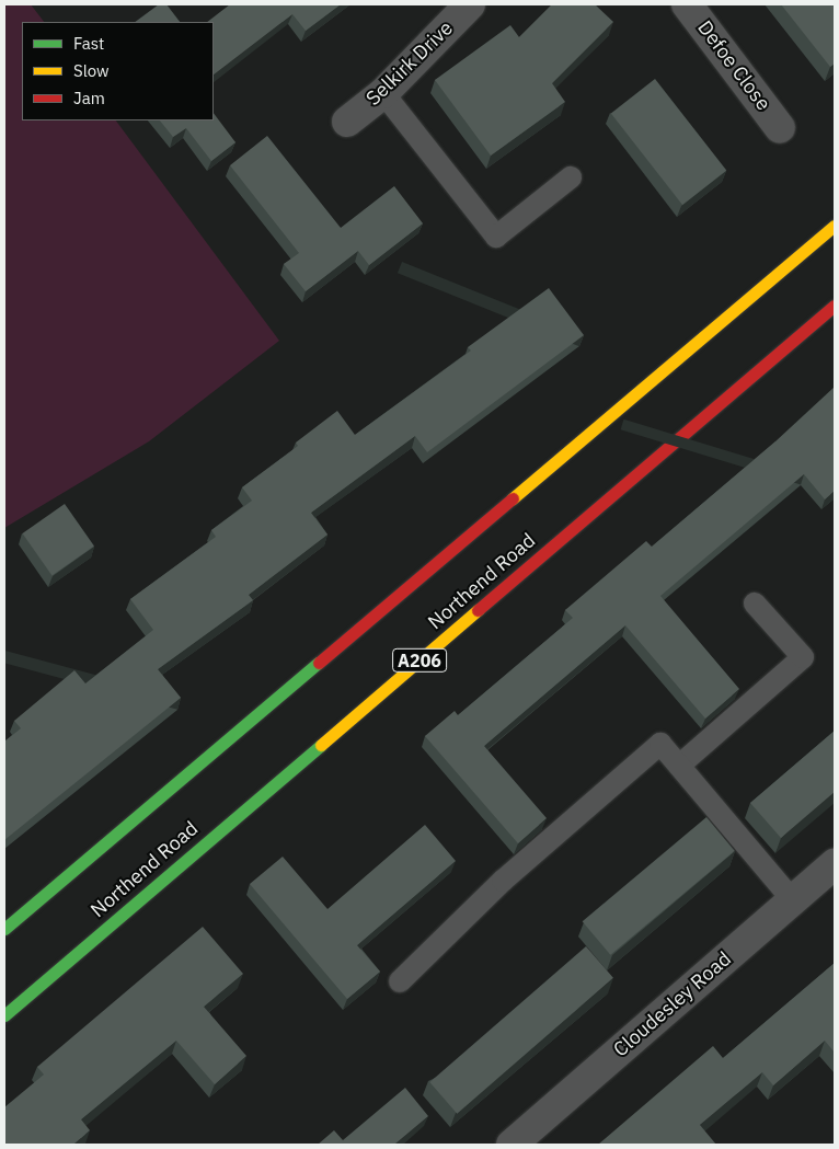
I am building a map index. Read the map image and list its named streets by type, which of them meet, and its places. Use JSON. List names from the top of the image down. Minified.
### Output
{"streets":{"main road":["Northend Road","A206"],"street":["Selkirk Drive","Defoe Close","Cloudesley Road"]},"legend":["Fast","Slow","Jam"]}
